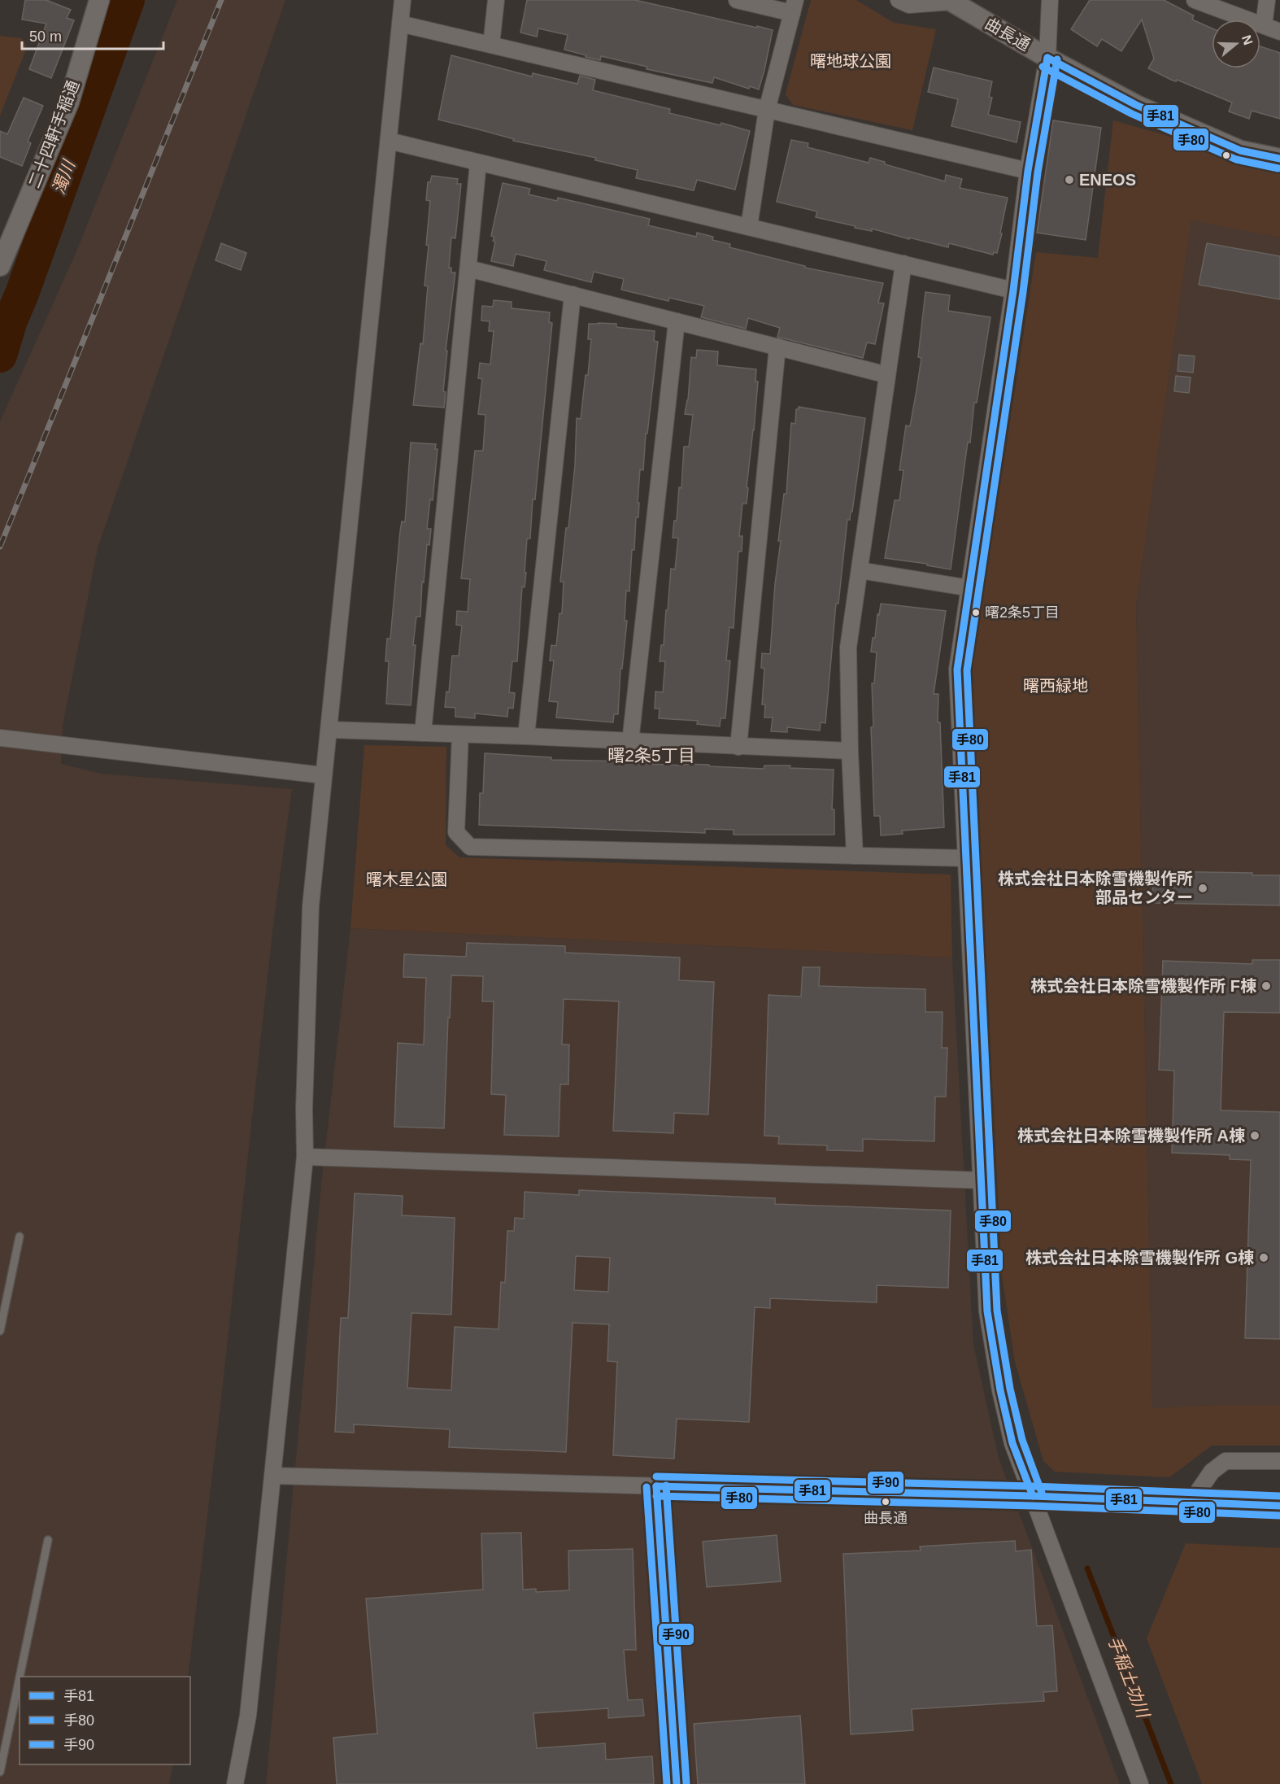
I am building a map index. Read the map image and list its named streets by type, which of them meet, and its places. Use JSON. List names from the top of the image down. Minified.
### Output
{"streets":{"street":["曲長通","二十四軒手稲通"]},"districts":["曙2条5丁目"],"water":["濁川","手稲土功川"],"parks":["曙地球公園","曙西緑地","曙木星公園"],"places":["ENEOS","曙2条5丁目","株式会社日本除雪機製作所 部品センター","株式会社日本除雪機製作所 F棟","株式会社日本除雪機製作所 A棟","株式会社日本除雪機製作所 G棟","曲長通"],"lines":["transit line 手81","transit line 手80","transit line 手90"],"legend":["手81","手80","手90"],"scale_bar":"50 m","north":"right"}
